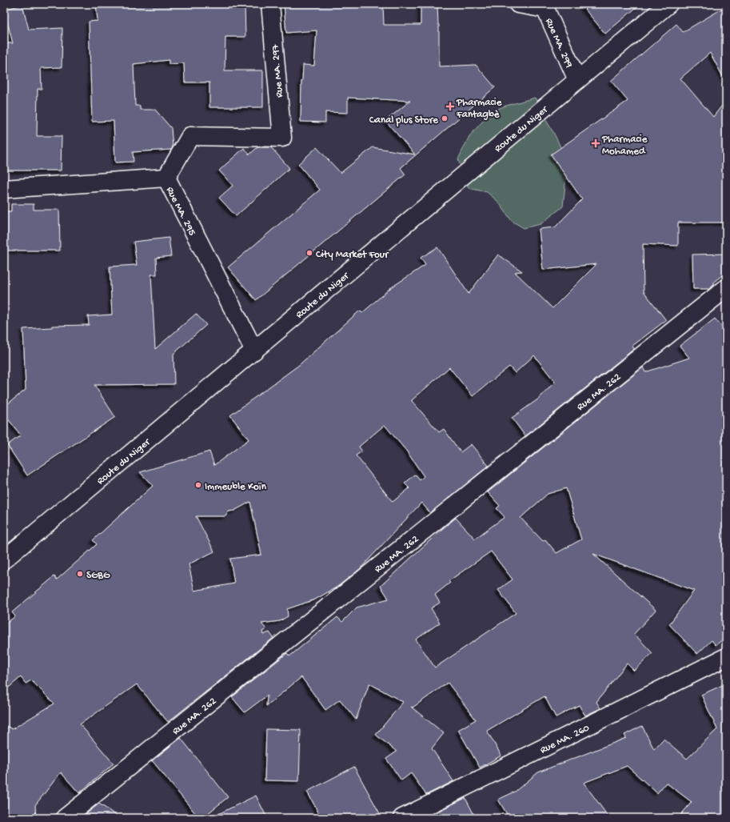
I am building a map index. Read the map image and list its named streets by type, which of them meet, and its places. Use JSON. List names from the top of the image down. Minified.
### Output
{"streets":{"street":["Rue MA. 299","Rue MA. 297","Route du Niger","Rue MA. 295","Rue MA. 262","Rue MA. 260"]},"crossings":[["Rue MA. 299","Route du Niger"],["Rue MA. 297","Rue MA. 295"],["Route du Niger","Rue MA. 295"]],"places":{"health":["Pharmacie Fantagbè","Pharmacie Mohamed"],"other":["Canal plus Store","City Market Four","Immeuble Koïn","SGBG"]}}
